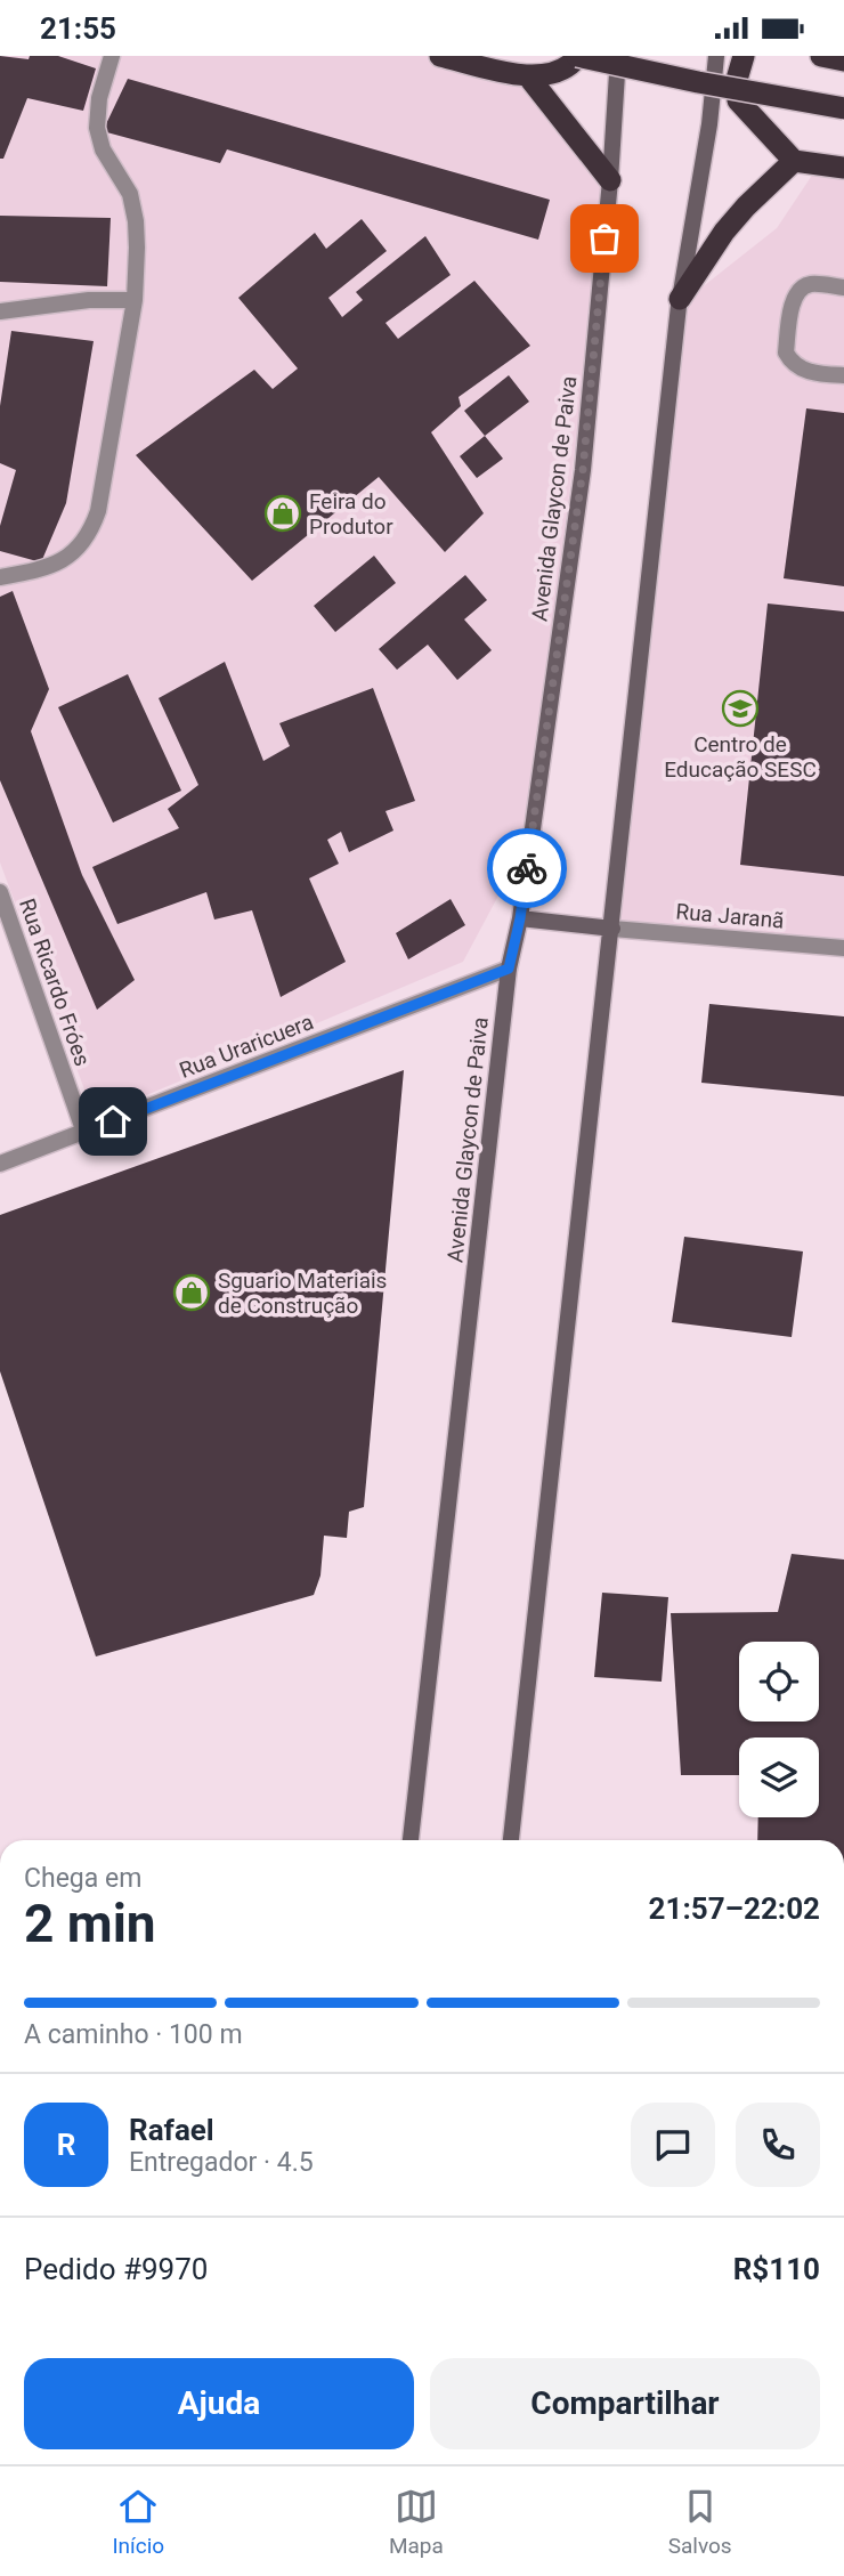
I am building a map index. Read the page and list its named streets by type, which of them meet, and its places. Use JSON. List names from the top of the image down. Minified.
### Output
{"streets":{"main road":["Avenida Glaycon de Paiva"],"street":["Rua Jaranã","Rua Ricardo Fróes","Rua Uraricuera"]},"crossings":[["Avenida Glaycon de Paiva","Rua Uraricuera"],["Rua Ricardo Fróes","Rua Uraricuera"]],"places":{"shop":["Feira do Produtor","Sguario Materiais de Construção"],"school or university":["Centro de Educação SESC"]},"page":{"status":"21:55","heading":["2 min","Chega em","21:57–22:02"],"panel":["Rafael","Entregador · 4.5","Pedido #9970","R$110"],"bar":"A caminho · 100 m","round":"R","buttons":["Ajuda","Compartilhar"],"tabs":["Início","Mapa","Salvos"]}}
